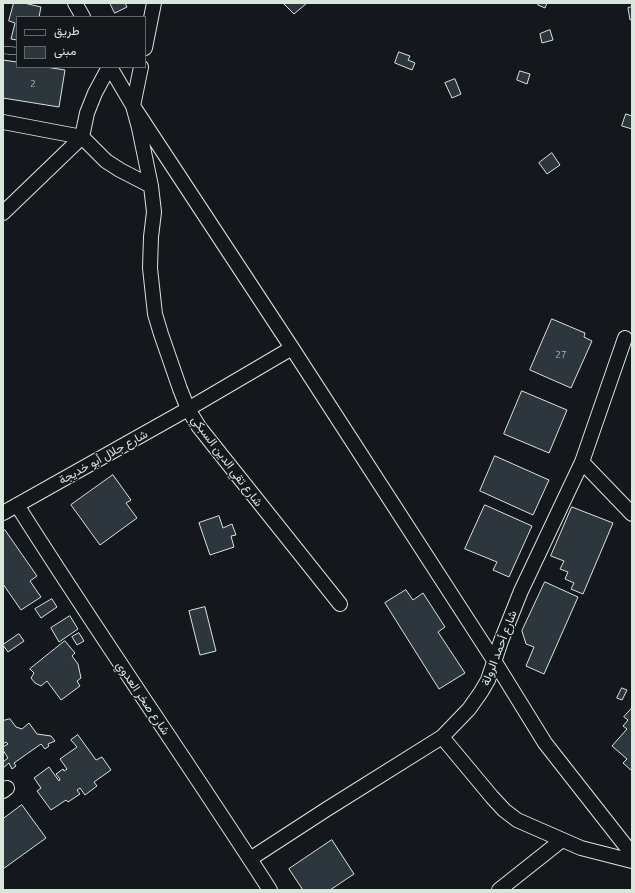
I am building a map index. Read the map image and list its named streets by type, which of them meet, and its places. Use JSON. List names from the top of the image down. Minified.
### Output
{"streets":{"street":["شارع جلال أبو خديجة","شارع تقي الدين السبكي","شارع أحمد الرولة","شارع صخر العدوي"]},"crossings":[["شارع جلال أبو خديجة","شارع تقي الدين السبكي"],["شارع جلال أبو خديجة","شارع صخر العدوي"],["شارع أحمد الرولة","شارع صخر العدوي"]],"house_numbers":["2","27"],"legend":["طريق","مبنى"]}
